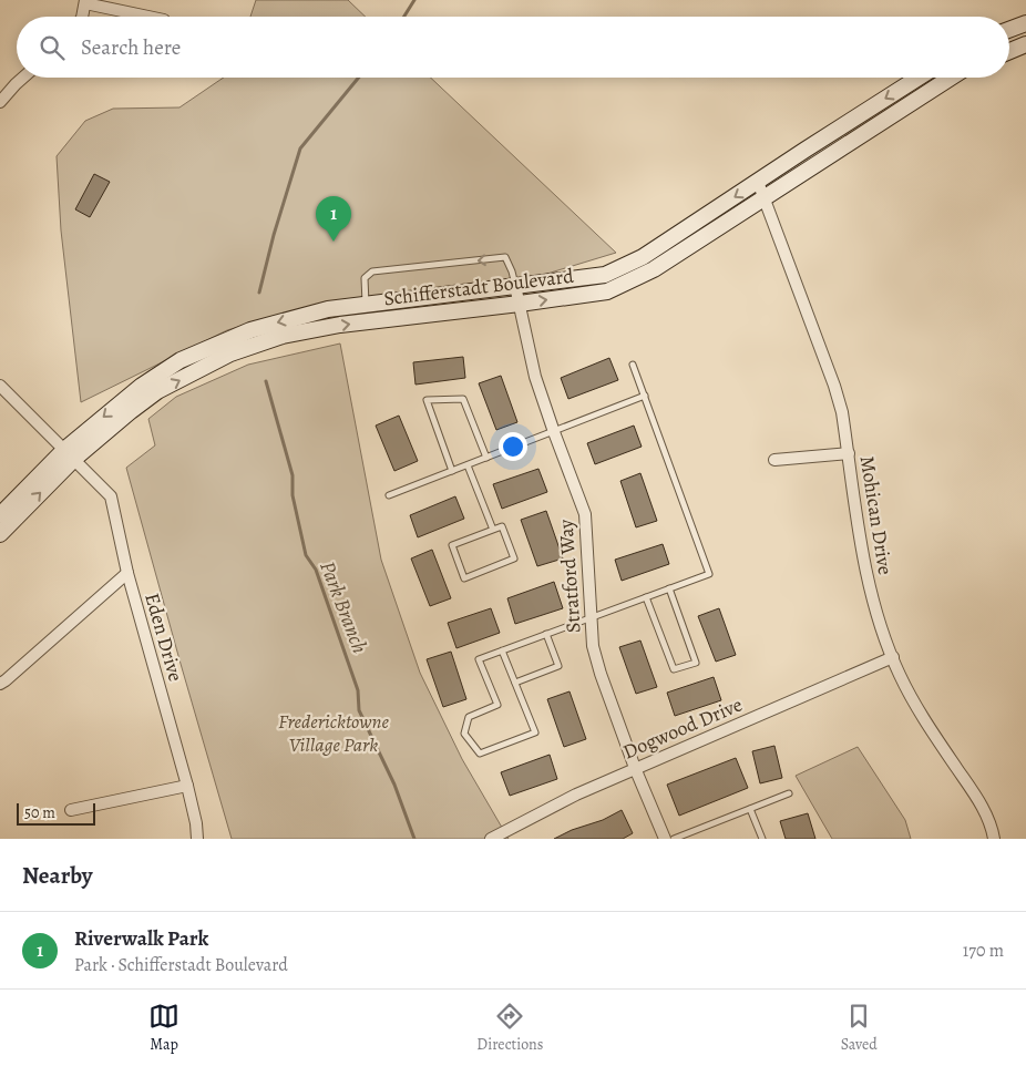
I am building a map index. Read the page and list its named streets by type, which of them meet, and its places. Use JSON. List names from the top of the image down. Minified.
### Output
{"streets":{"main road":["Schifferstadt Boulevard"],"street":["Mohican Drive","Stratford Way","Eden Drive","Dogwood Drive"]},"crossings":[["Schifferstadt Boulevard","Mohican Drive"],["Schifferstadt Boulevard","Stratford Way"],["Schifferstadt Boulevard","Eden Drive"],["Mohican Drive","Dogwood Drive"],["Stratford Way","Dogwood Drive"]],"water":["Park Branch"],"parks":["Fredericktowne Village Park"],"scale_bar":"50 m","page":{"search":"Search here","pins":"1","scale":"50 m","heading":"Nearby","list":[{"mark":"1","name":"Riverwalk Park","note":"Park · Schifferstadt Boulevard","value":"170 m"}],"nav":["Map","Directions","Saved"]}}
